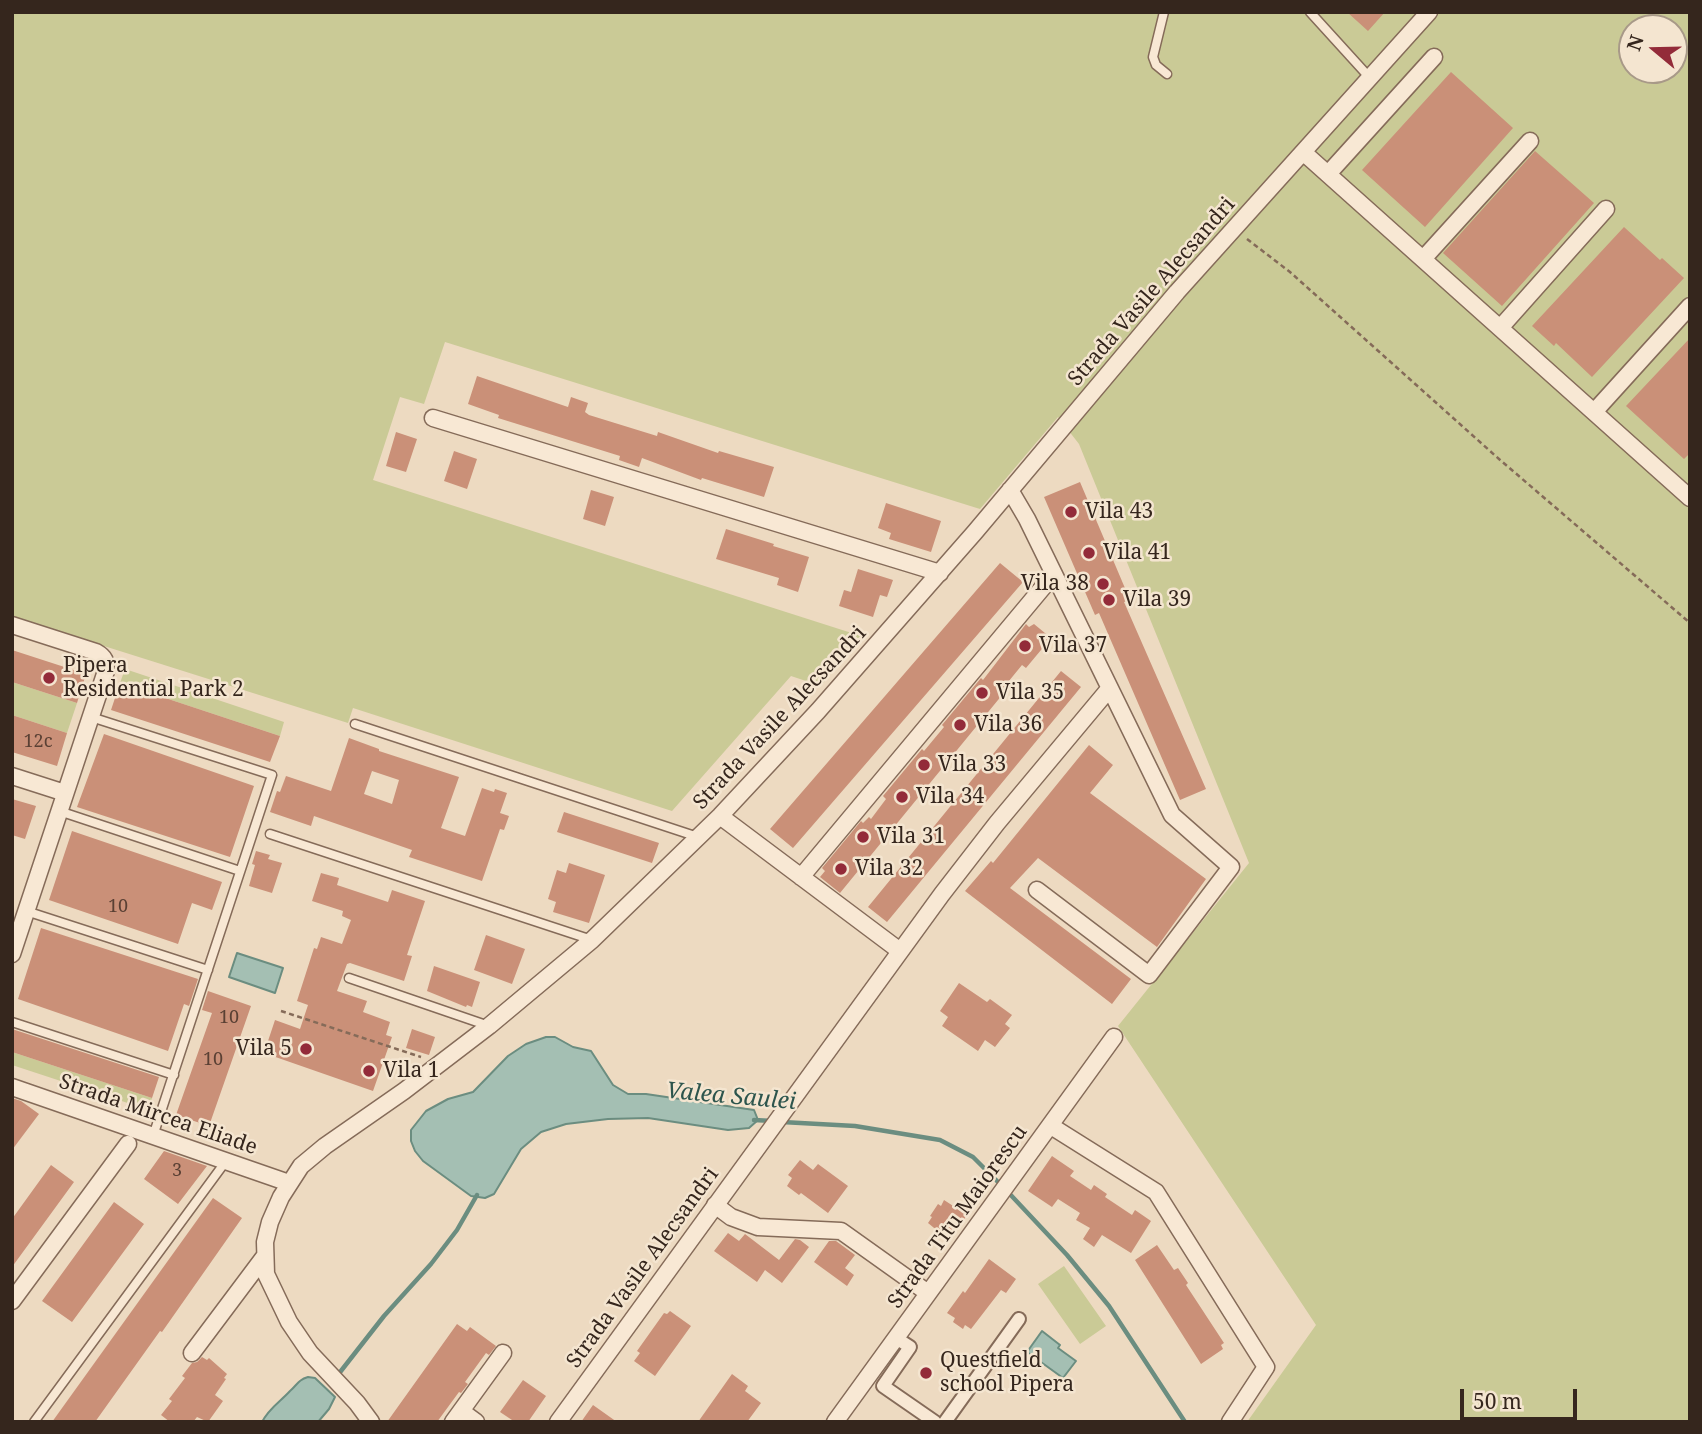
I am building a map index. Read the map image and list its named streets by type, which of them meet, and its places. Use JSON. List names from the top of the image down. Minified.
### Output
{"streets":{"street":["Strada Vasile Alecsandri","Strada Mircea Eliade","Strada Titu Maiorescu"]},"crossings":[["Strada Vasile Alecsandri","Strada Mircea Eliade"]],"water":["Valea Saulei"],"places":["Vila 43","Vila 41","Vila 38","Vila 39","Vila 37","Pipera Residential Park 2","Vila 35","Vila 36","Vila 33","Vila 34","Vila 31","Vila 32","Vila 5","Vila 1","Questfield school Pipera"],"house_numbers":["12c","10","10","10","3"],"scale_bar":"50 m","north":"left"}
